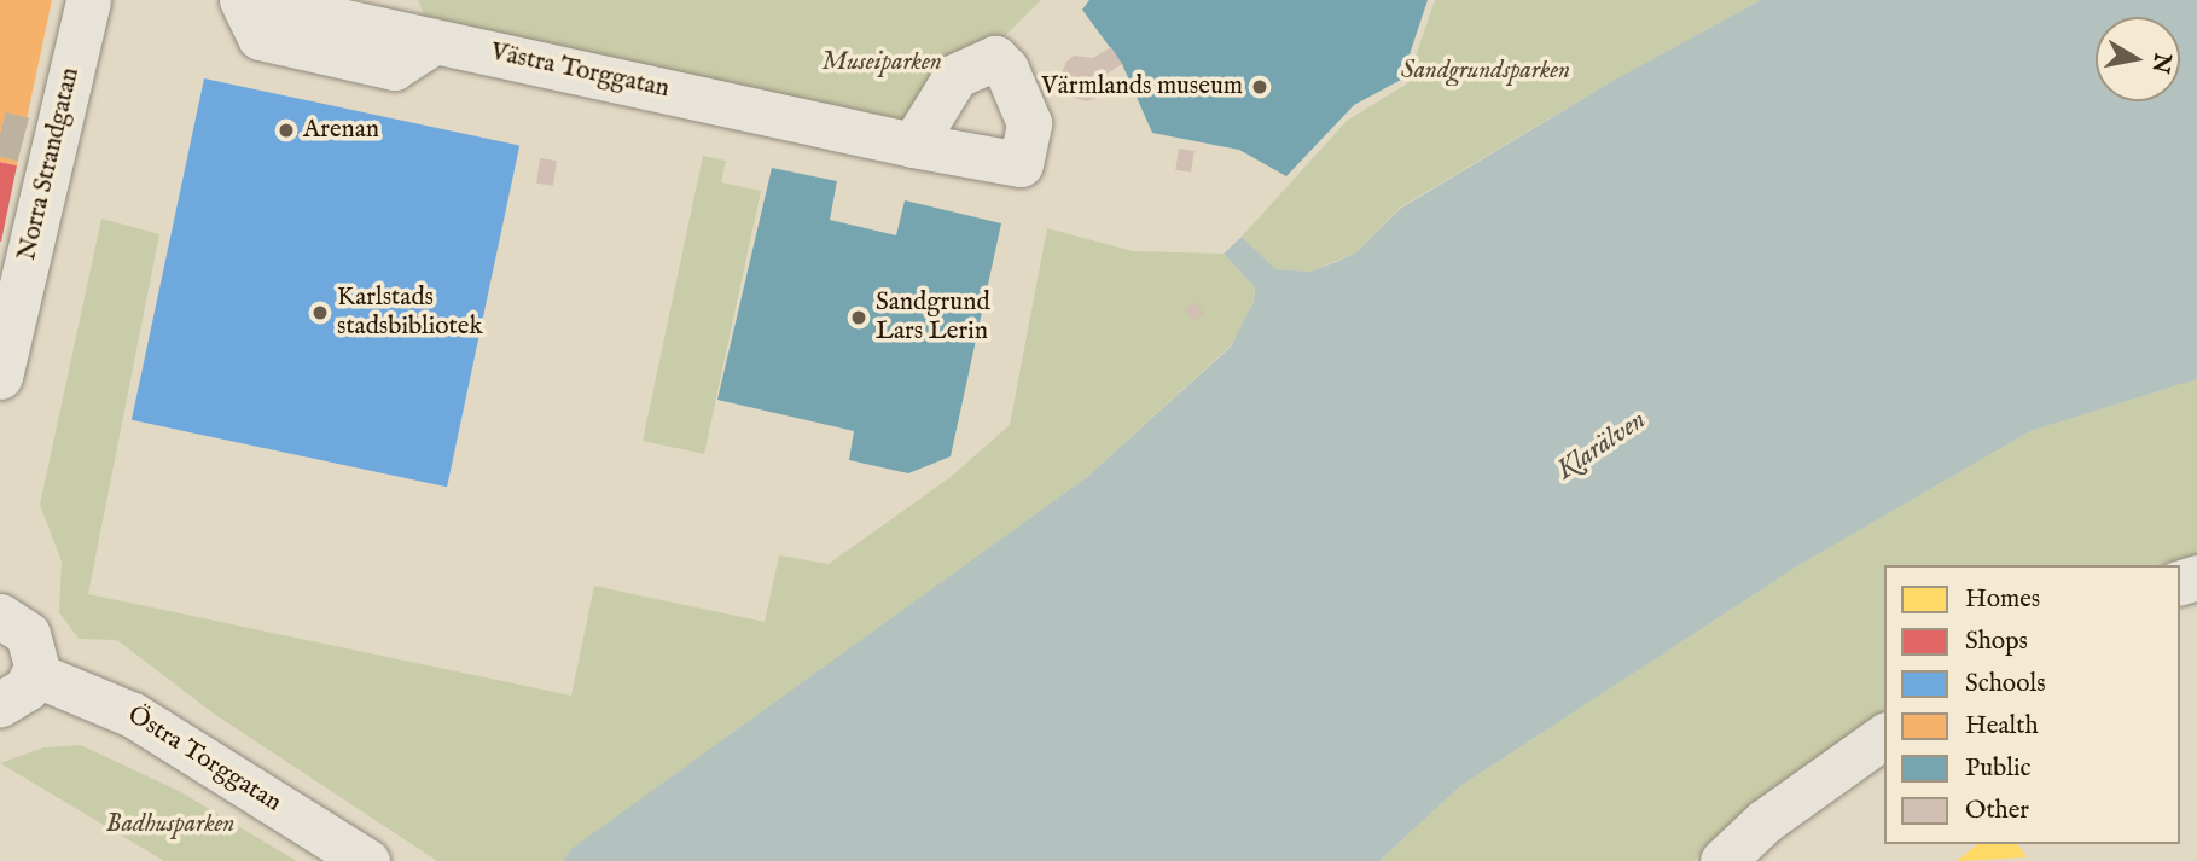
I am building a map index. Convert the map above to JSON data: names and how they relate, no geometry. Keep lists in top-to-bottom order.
{
  "streets": {
    "street": ["Västra Torggatan", "Norra Strandgatan", "Östra Torggatan"]
  },
  "water": ["Klarälven"],
  "parks": ["Museiparken", "Sandgrundsparken", "Badhusparken"],
  "places": [
    "Värmlands museum",
    "Arenan",
    "Karlstads stadsbibliotek",
    "Sandgrund Lars Lerin"
  ],
  "legend": [
    "Homes",
    "Shops",
    "Schools",
    "Health",
    "Public",
    "Other"
  ],
  "north": "right"
}
